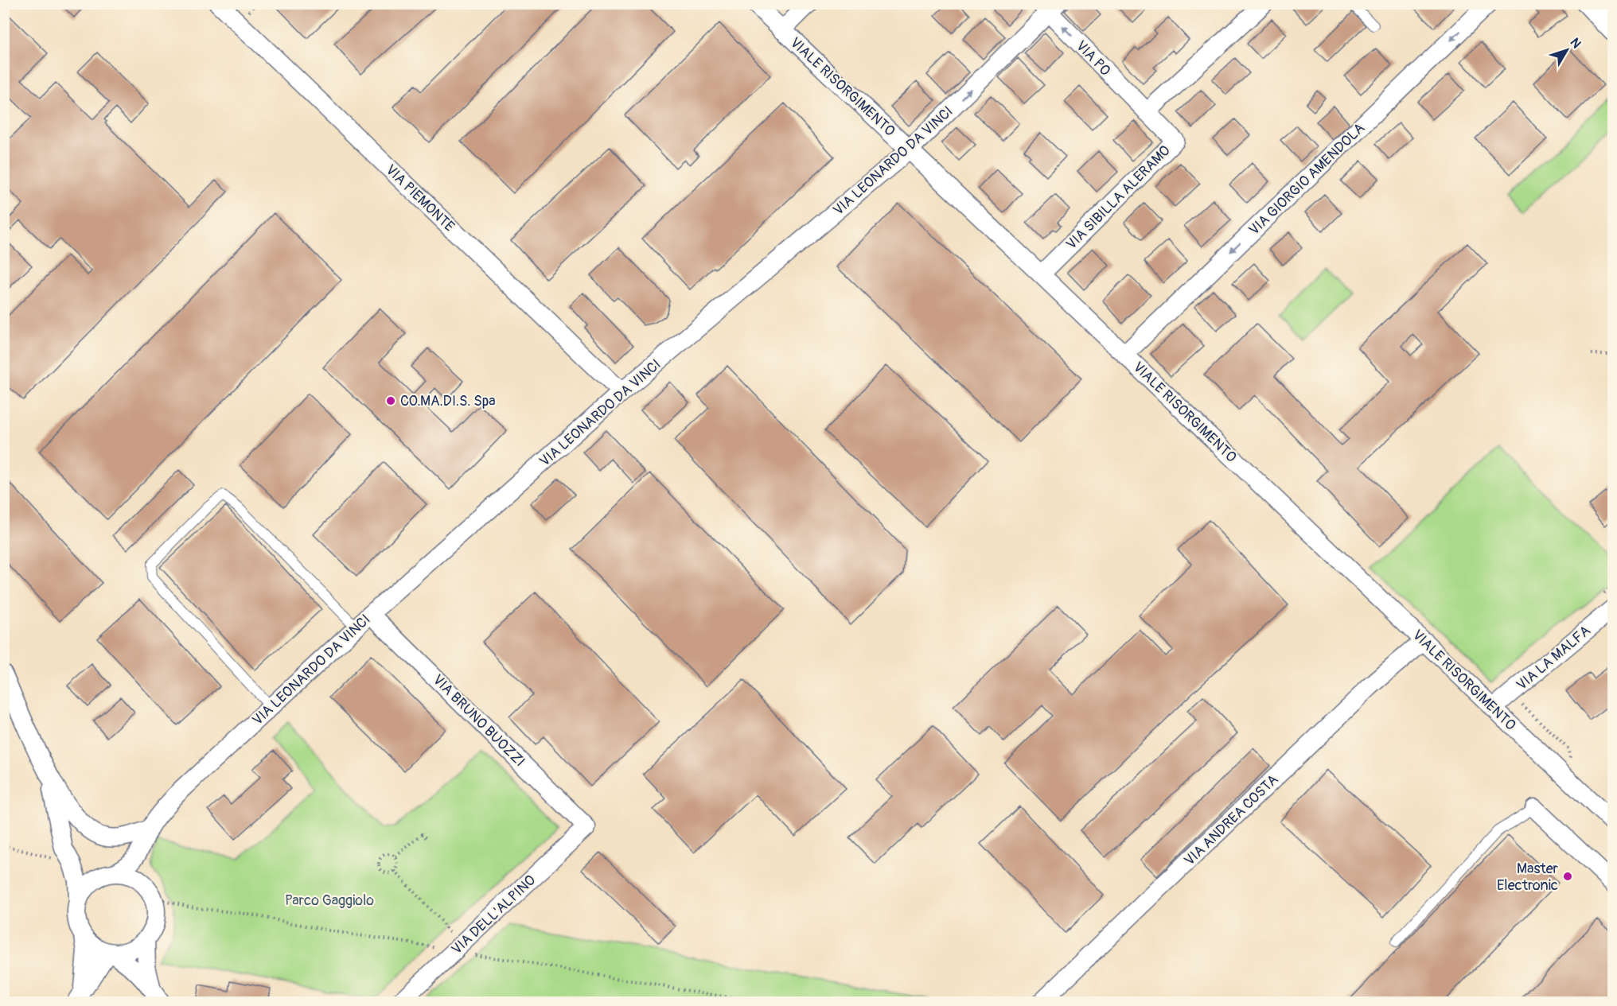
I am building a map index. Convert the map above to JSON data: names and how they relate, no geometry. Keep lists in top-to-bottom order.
{
  "streets": {
    "street": [
      "VIA PO",
      "VIALE RISORGIMENTO",
      "VIA LEONARDO DA VINCI",
      "VIA GIORGIO AMENDOLA",
      "VIA SIBILLA ALERAMO",
      "VIA PIEMONTE",
      "VIA LA MALFA",
      "VIA BRUNO BUOZZI",
      "VIA ANDREA COSTA",
      "VIA DELL'ALPINO"
    ]
  },
  "crossings": [
    ["VIA PO", "VIA LEONARDO DA VINCI"],
    ["VIA PO", "VIA SIBILLA ALERAMO"],
    ["VIALE RISORGIMENTO", "VIA LEONARDO DA VINCI"],
    ["VIALE RISORGIMENTO", "VIA GIORGIO AMENDOLA"],
    ["VIALE RISORGIMENTO", "VIA SIBILLA ALERAMO"],
    ["VIALE RISORGIMENTO", "VIA LA MALFA"],
    ["VIALE RISORGIMENTO", "VIA ANDREA COSTA"],
    ["VIA LEONARDO DA VINCI", "VIA PIEMONTE"],
    ["VIA LEONARDO DA VINCI", "VIA BRUNO BUOZZI"],
    ["VIA BRUNO BUOZZI", "VIA DELL'ALPINO"]
  ],
  "one_way": ["VIA PO"],
  "parks": ["Parco Gaggiolo"],
  "places": ["CO.MA.DI.S. Spa", "Master Electronic"],
  "north": "top right"
}
